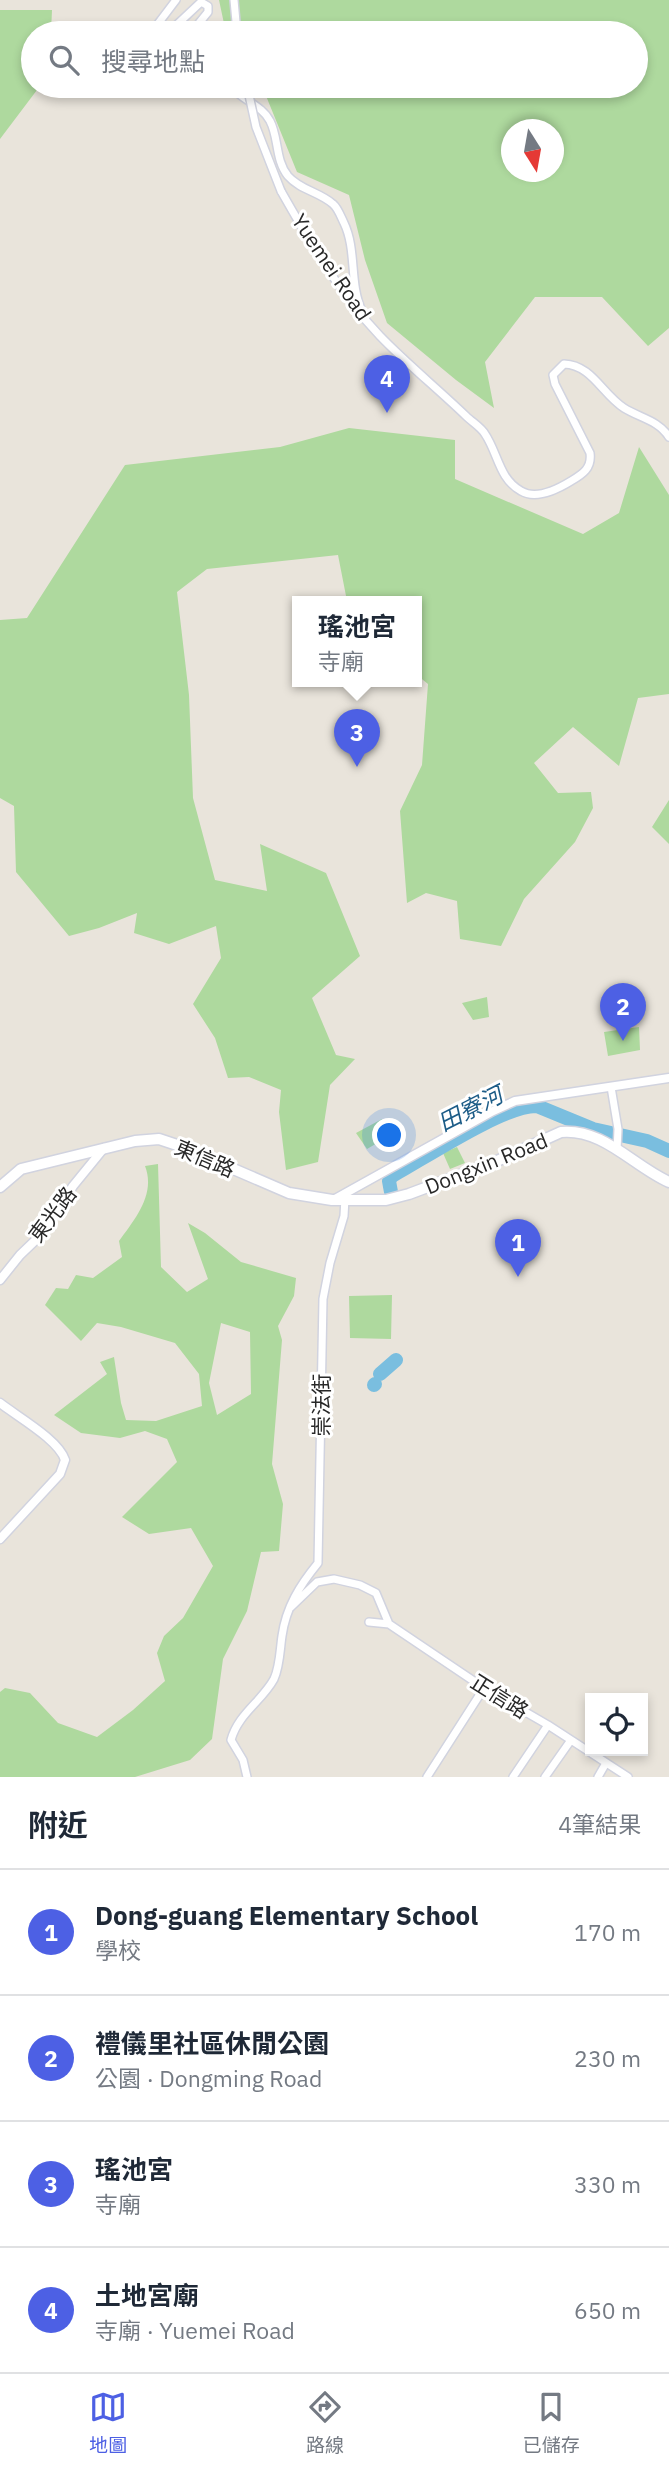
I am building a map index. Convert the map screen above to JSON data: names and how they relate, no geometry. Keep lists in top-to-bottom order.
{
  "streets": {
    "main road": ["東信路", "Dongxin Road"],
    "street": [
      "Yuemei Road",
      "東光路",
      "崇法街",
      "正信路"
    ]
  },
  "crossings": [
    ["東信路", "Dongxin Road"],
    ["東信路", "東光路"],
    ["Dongxin Road", "崇法街"]
  ],
  "water": ["田寮河"],
  "north": "bottom",
  "page": {
    "search": "搜尋地點",
    "pins": [
      "4",
      "3",
      "2",
      "1"
    ],
    "popup": ["瑤池宮", "寺廟"],
    "heading": ["附近", "4筆結果"],
    "list": [
      {
        "mark": "1",
        "name": "Dong-guang Elementary School",
        "note": "學校",
        "value": "170 m"
      },
      {
        "mark": "2",
        "name": "禮儀里社區休閒公園",
        "note": "公園 · Dongming Road",
        "value": "230 m"
      },
      {
        "mark": "3",
        "name": "瑤池宮",
        "note": "寺廟",
        "value": "330 m"
      },
      {
        "mark": "4",
        "name": "土地宮廟",
        "note": "寺廟 · Yuemei Road",
        "value": "650 m"
      }
    ],
    "nav": ["地圖", "路線", "已儲存"]
  }
}
